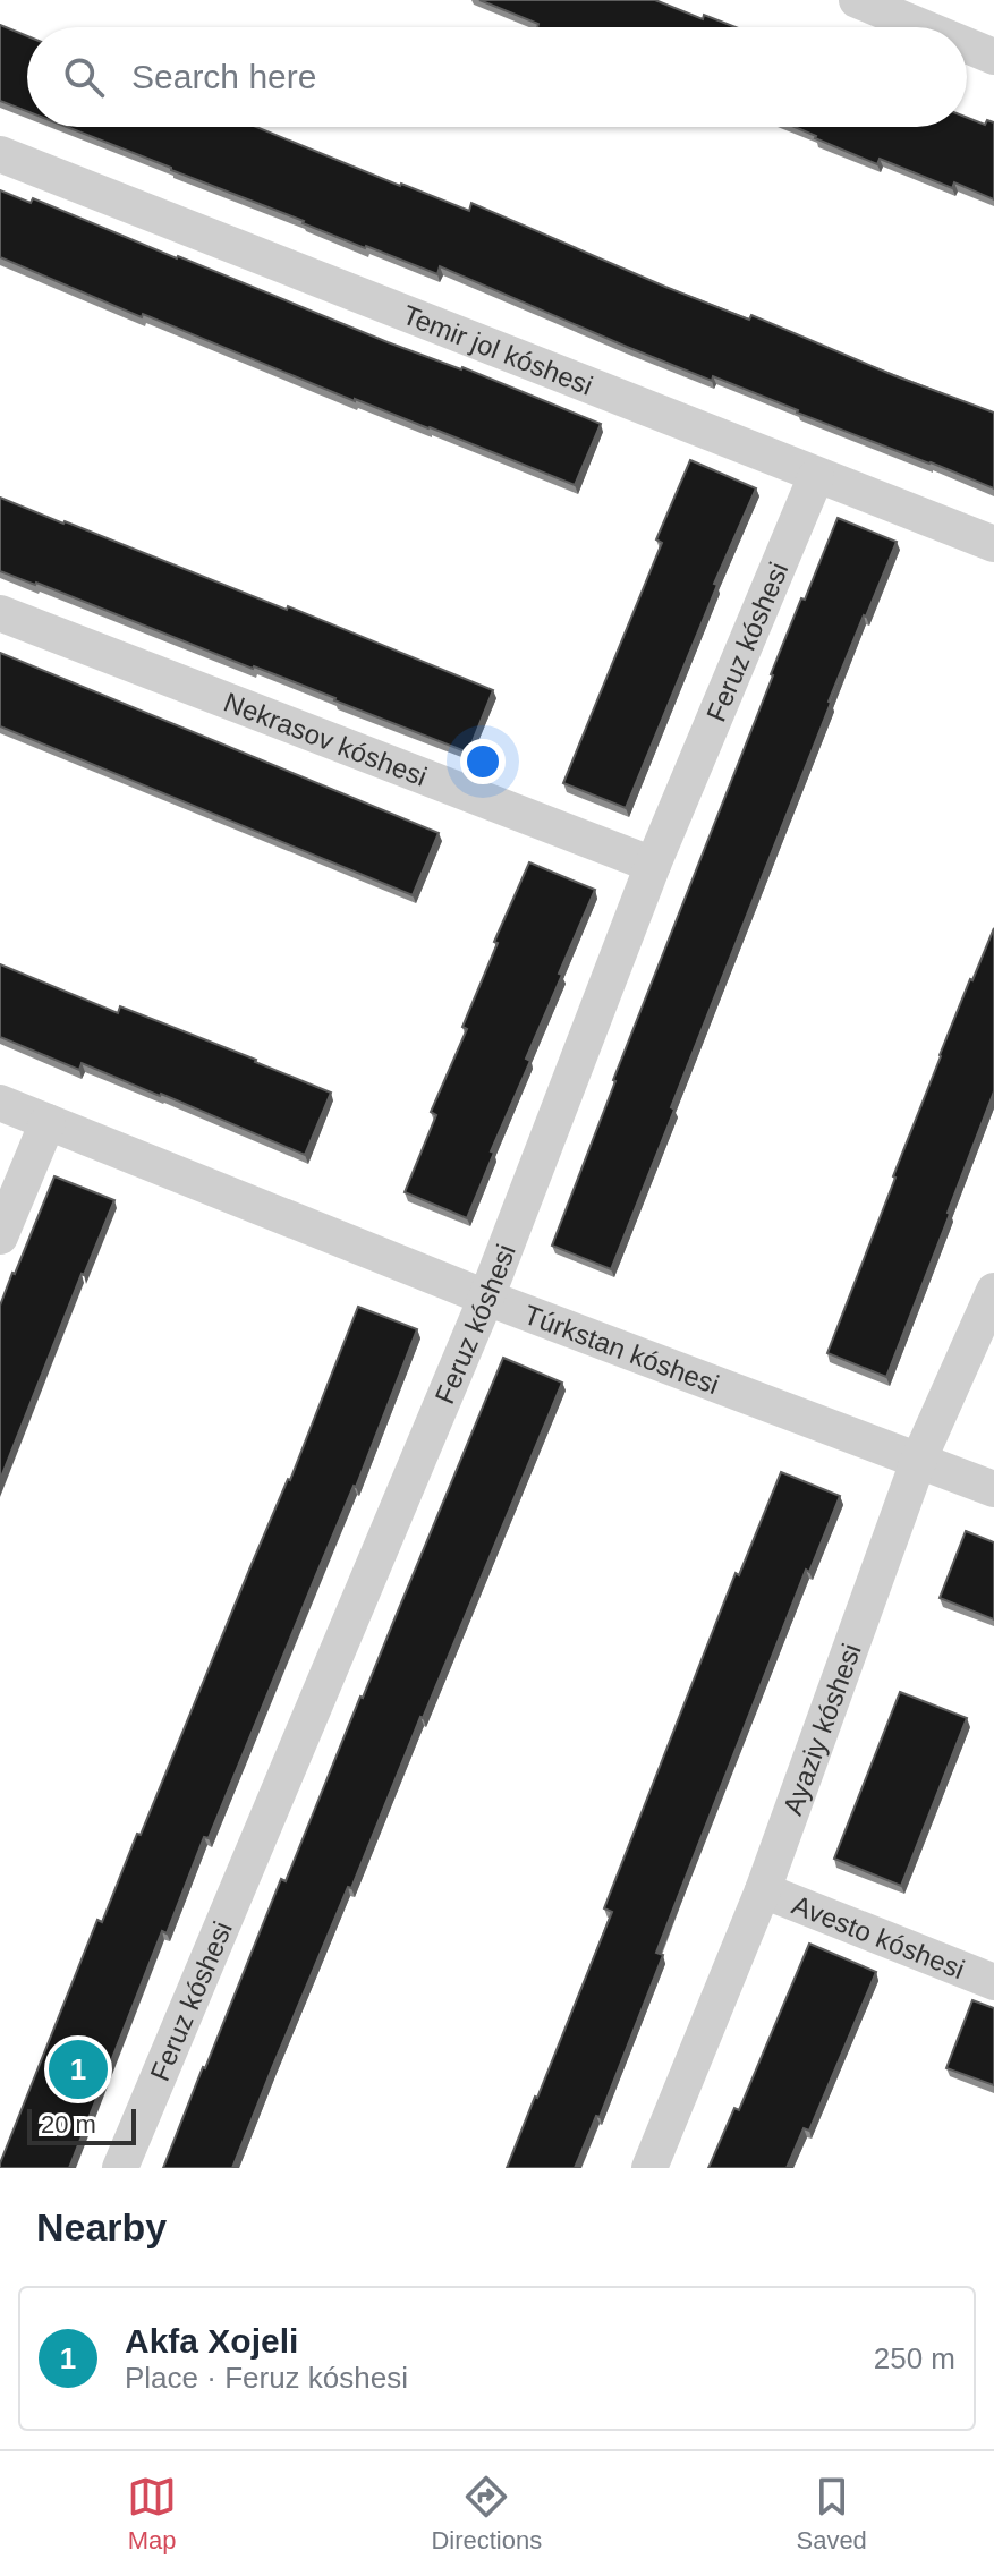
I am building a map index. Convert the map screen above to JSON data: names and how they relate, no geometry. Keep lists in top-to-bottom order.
{
  "streets": {
    "street": [
      "Temir jol kóshesi",
      "Feruz kóshesi",
      "Nekrasov kóshesi",
      "Túrkstan kóshesi",
      "Ayaziy kóshesi",
      "Avesto kóshesi"
    ]
  },
  "crossings": [
    ["Temir jol kóshesi", "Feruz kóshesi"],
    ["Feruz kóshesi", "Nekrasov kóshesi"],
    ["Feruz kóshesi", "Túrkstan kóshesi"],
    ["Túrkstan kóshesi", "Ayaziy kóshesi"],
    ["Ayaziy kóshesi", "Avesto kóshesi"]
  ],
  "scale_bar": "20 m",
  "page": {
    "search": "Search here",
    "pins": "1",
    "scale": "20 m",
    "heading": "Nearby",
    "list": [
      {
        "mark": "1",
        "name": "Akfa Xojeli",
        "note": "Place · Feruz kóshesi",
        "value": "250 m"
      }
    ],
    "nav": ["Map", "Directions", "Saved"]
  }
}
